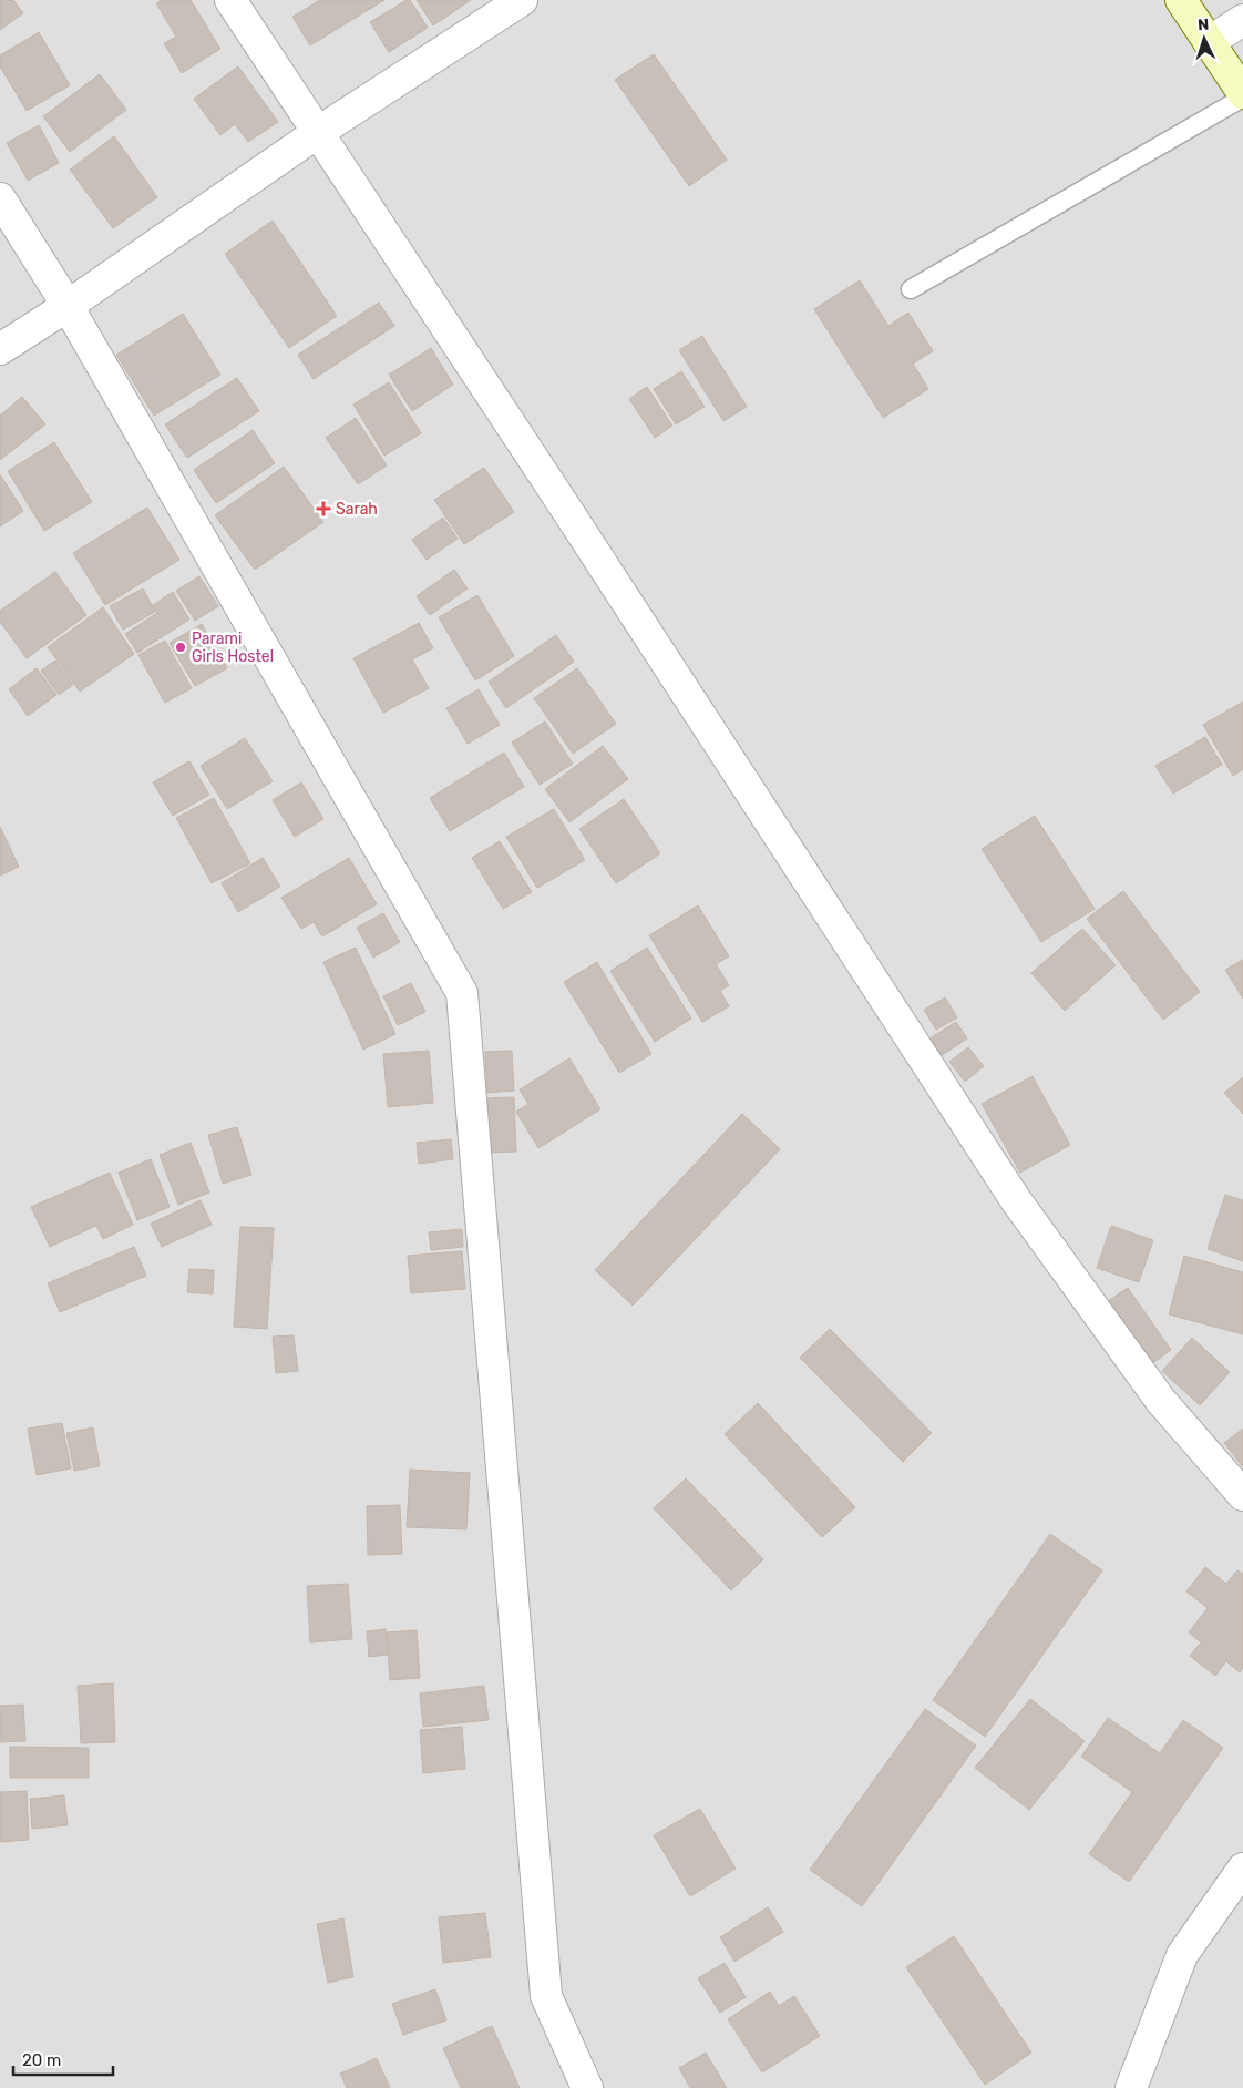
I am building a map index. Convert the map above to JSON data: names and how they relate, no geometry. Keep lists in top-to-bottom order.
{
  "places": {
    "health": ["Sarah"],
    "other": ["Parami Girls Hostel"]
  },
  "scale_bar": "20 m",
  "north": "top"
}
